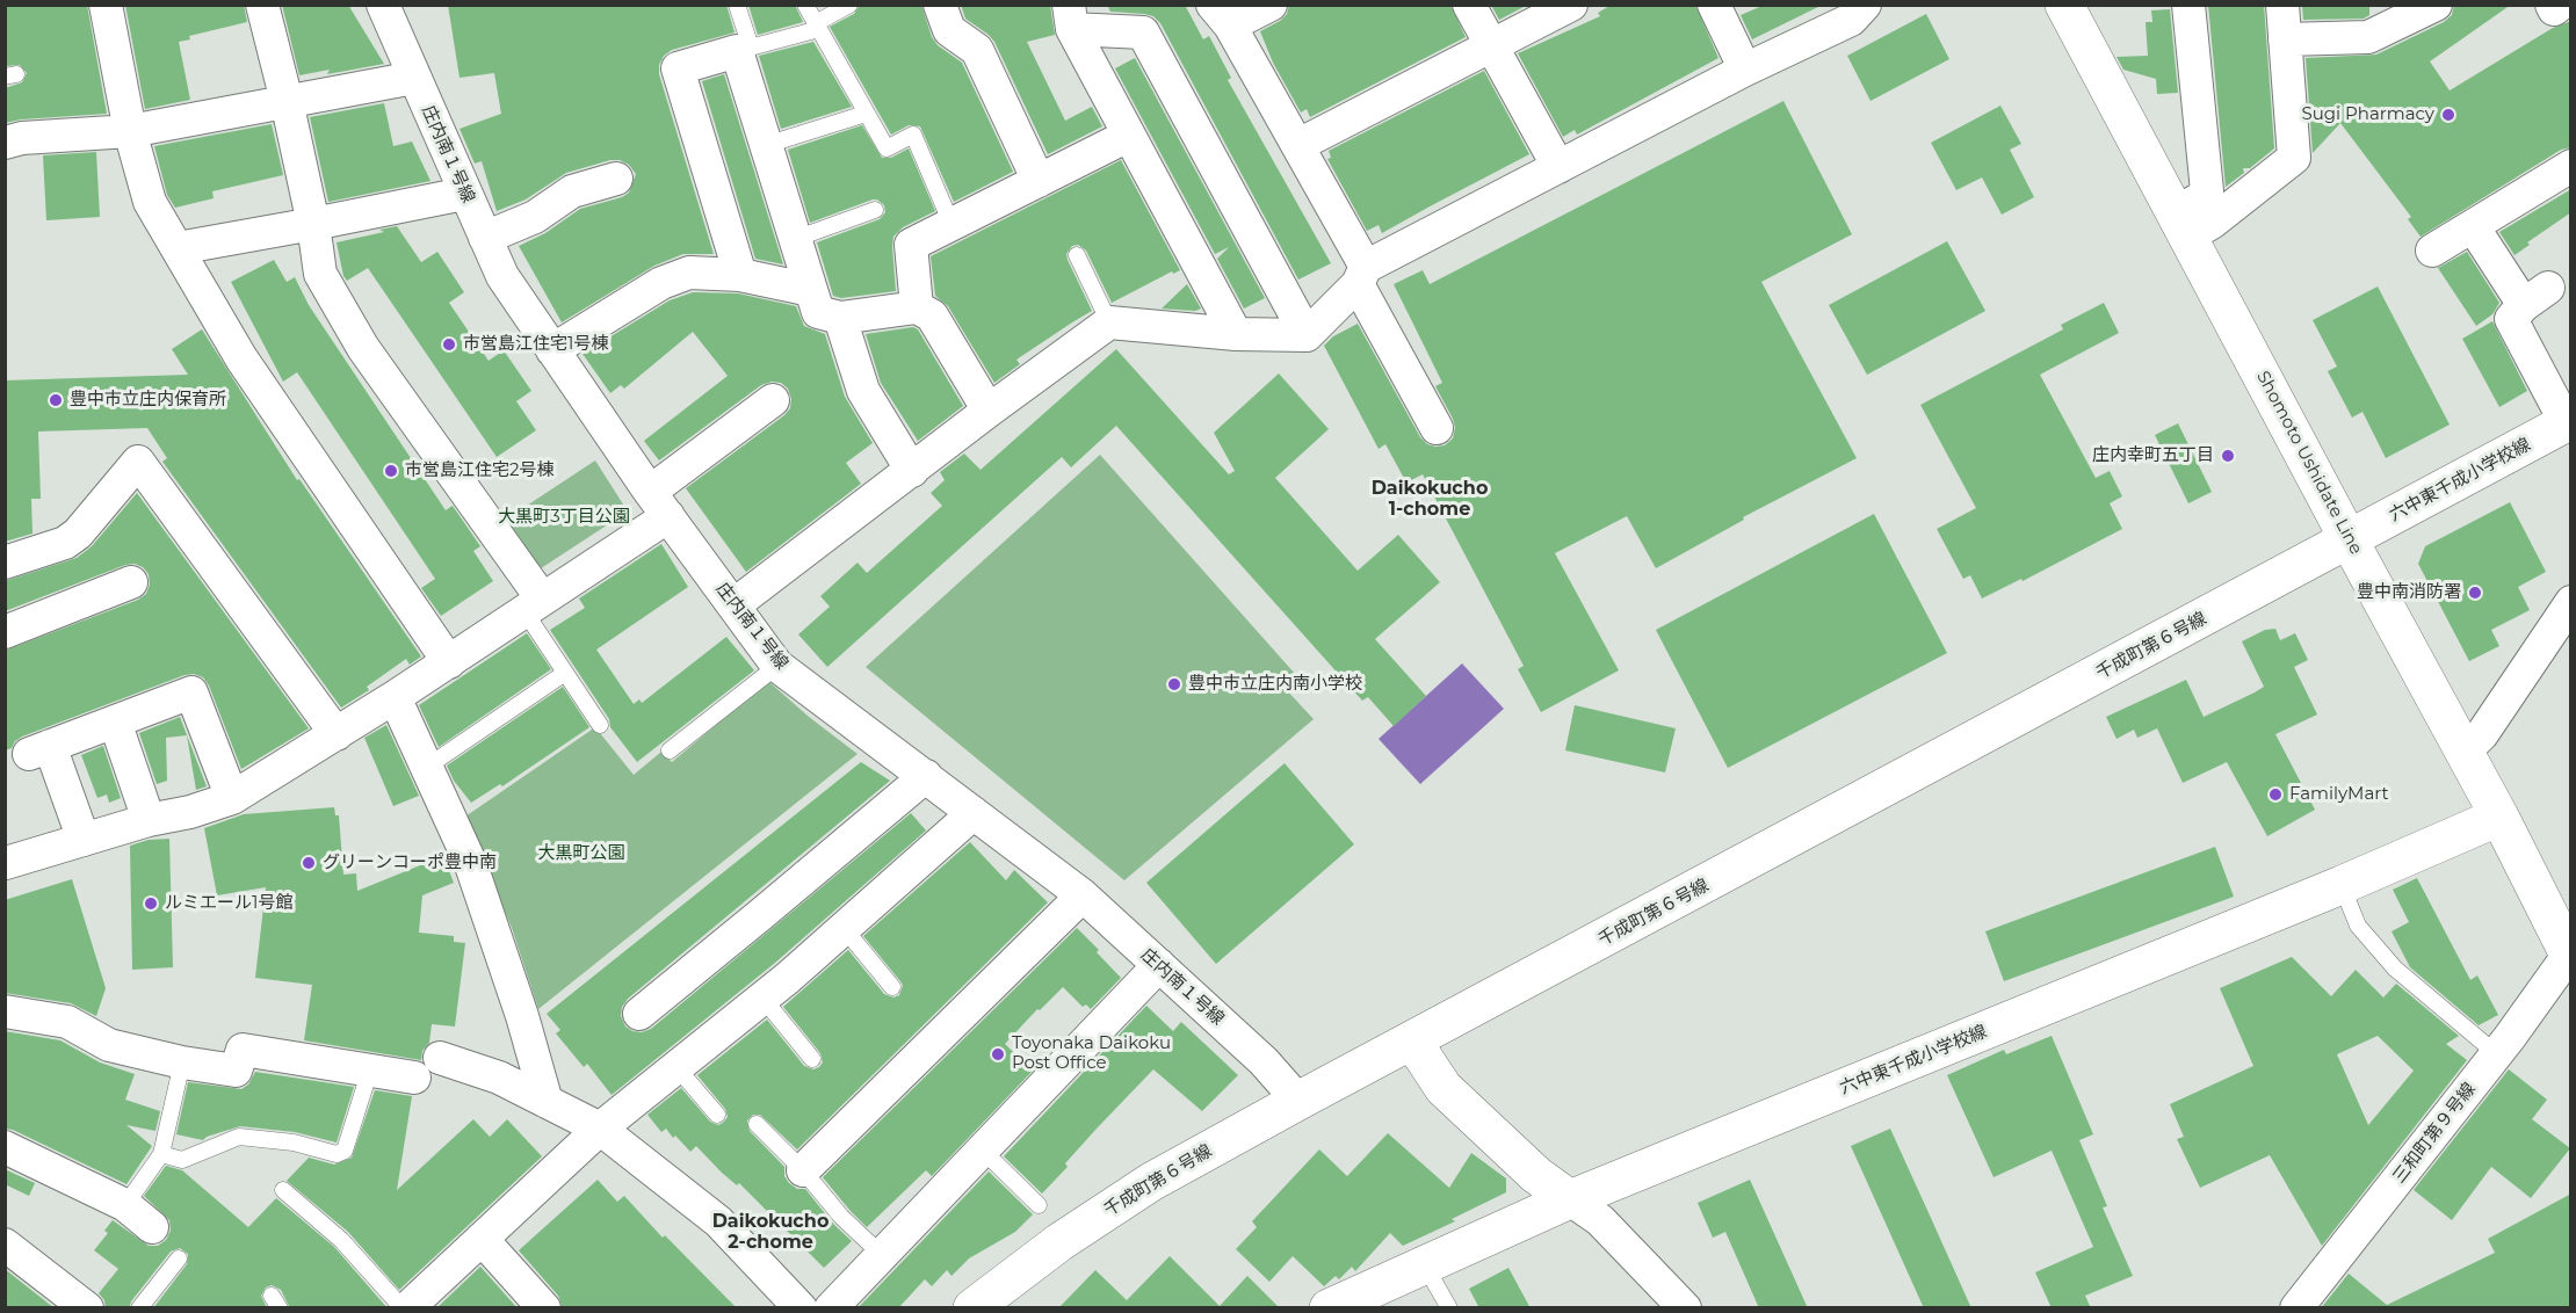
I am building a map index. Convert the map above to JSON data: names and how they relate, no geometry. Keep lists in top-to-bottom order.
{
  "streets": {
    "street": [
      "庄内南１号線",
      "Shomoto Ushidate Line",
      "六中東千成小学校線",
      "千成町第６号線",
      "三和町第９号線"
    ]
  },
  "crossings": [
    ["庄内南１号線", "千成町第６号線"],
    ["Shomoto Ushidate Line", "六中東千成小学校線"],
    ["Shomoto Ushidate Line", "千成町第６号線"],
    ["Shomoto Ushidate Line", "三和町第９号線"],
    ["六中東千成小学校線", "千成町第６号線"]
  ],
  "districts": ["Daikokucho 1-chome", "Daikokucho 2-chome"],
  "parks": ["大黒町3丁目公園", "大黒町公園"],
  "places": [
    "Sugi Pharmacy",
    "市営島江住宅1号棟",
    "豊中市立庄内保育所",
    "庄内幸町五丁目",
    "市営島江住宅2号棟",
    "豊中南消防署",
    "豊中市立庄内南小学校",
    "FamilyMart",
    "グリーンコーポ豊中南",
    "ルミエール1号館",
    "Toyonaka Daikoku Post Office"
  ]
}
